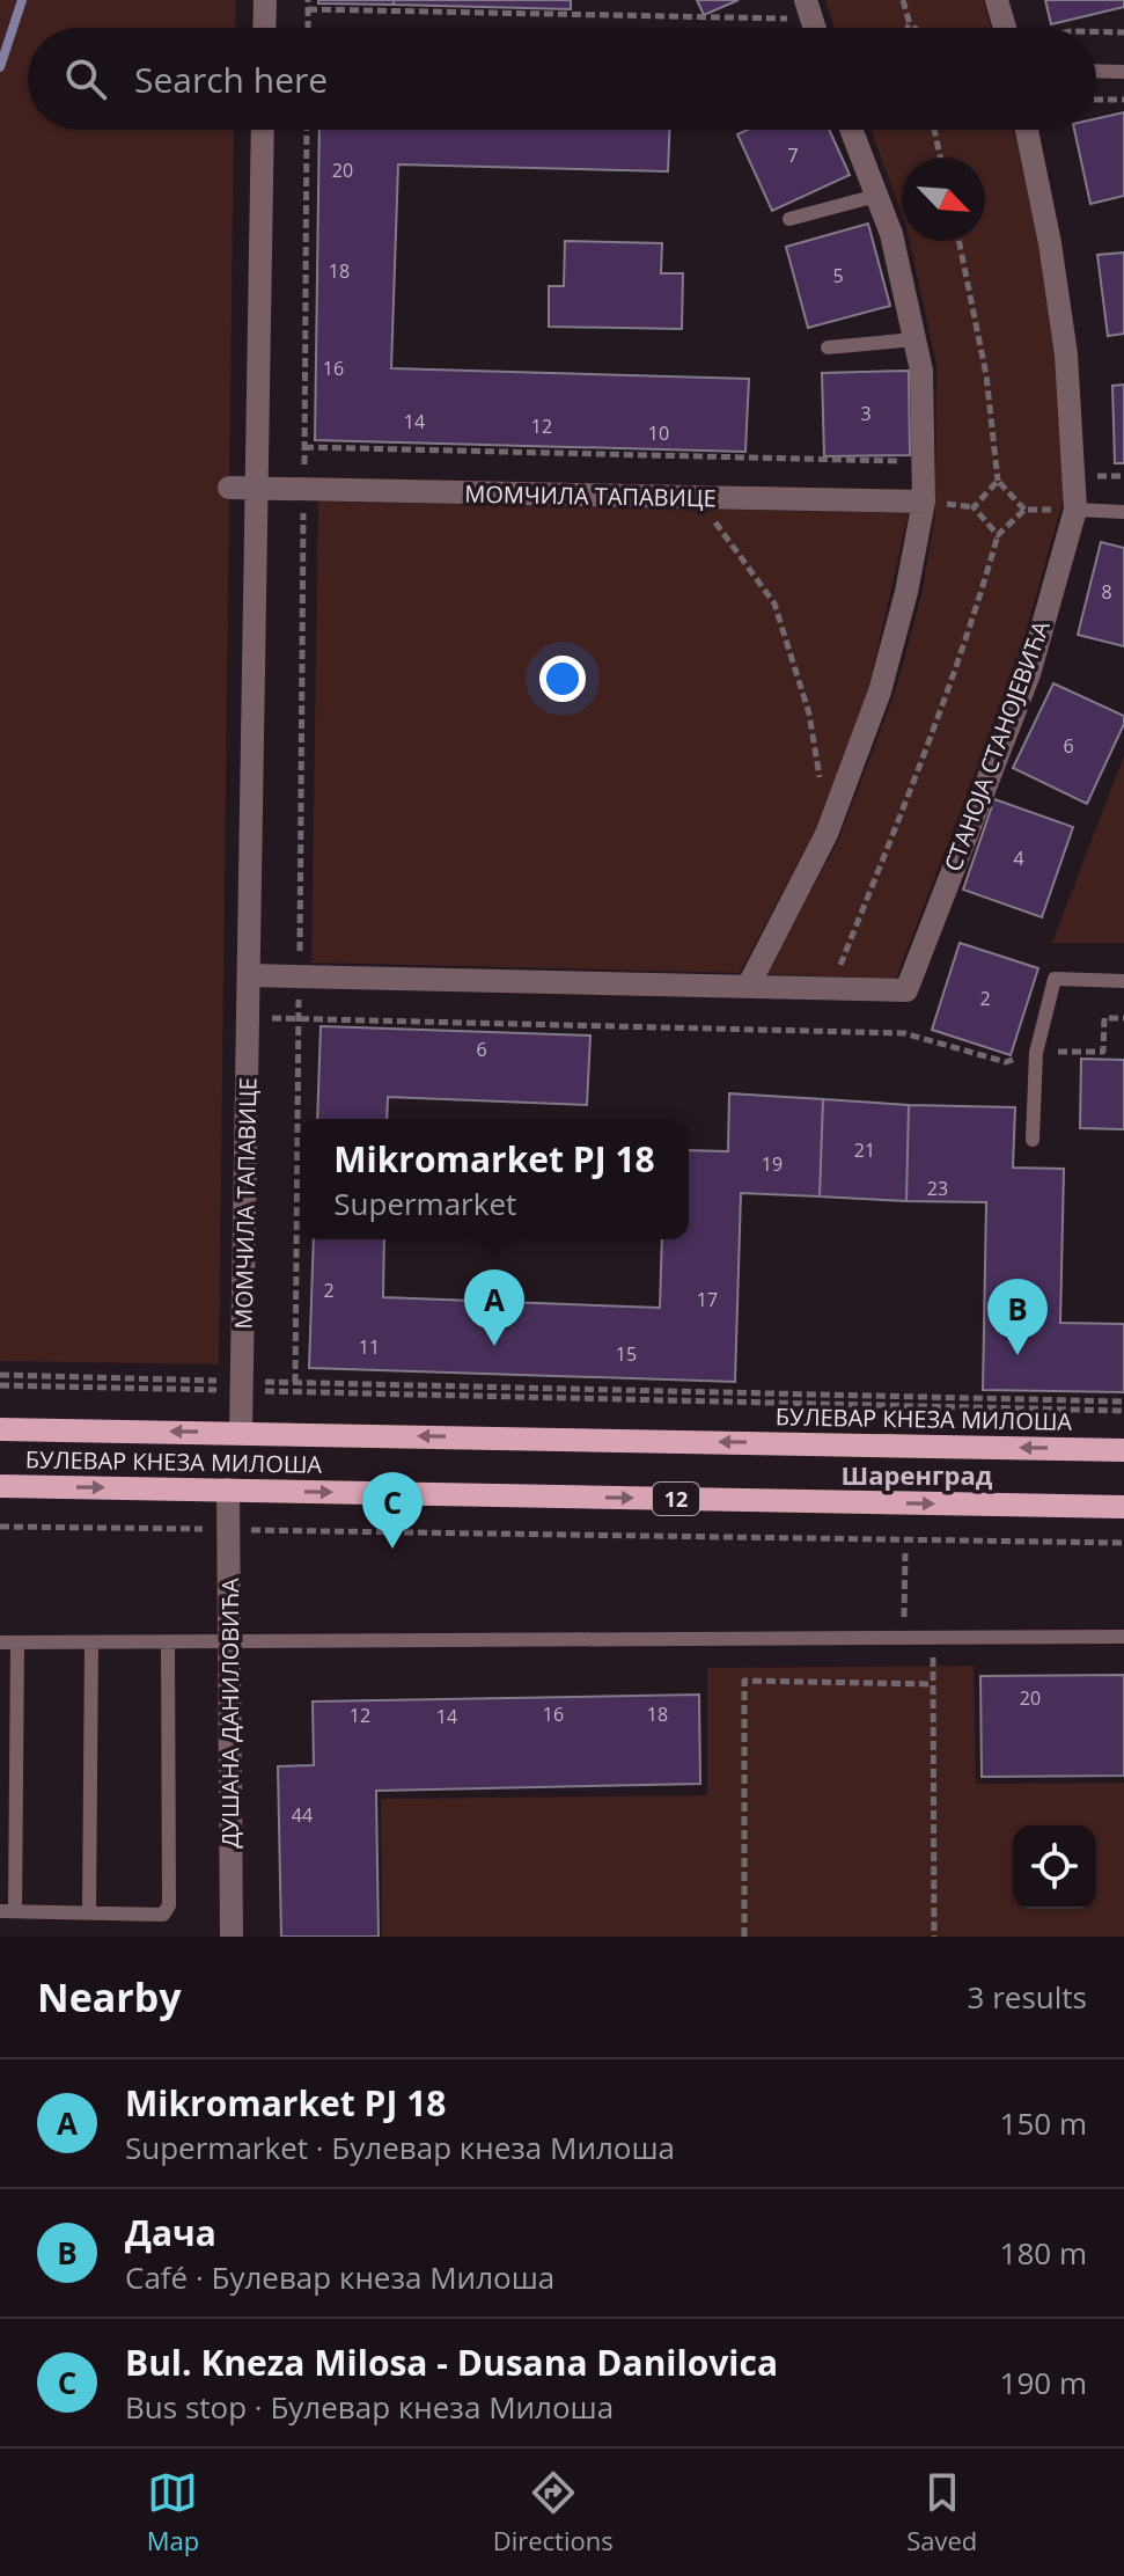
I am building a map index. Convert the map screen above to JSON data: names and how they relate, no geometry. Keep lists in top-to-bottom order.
{
  "streets": {
    "main road": ["БУЛЕВАР КНЕЗА МИЛОША", "12"],
    "street": ["МОМЧИЛА ТАПАВИЦЕ", "СТАНОЈА СТАНОЈЕВИЋА", "ДУШАНА ДАНИЛОВИЋА"]
  },
  "crossings": [
    ["МОМЧИЛА ТАПАВИЦЕ", "БУЛЕВАР КНЕЗА МИЛОША"],
    ["БУЛЕВАР КНЕЗА МИЛОША", "ДУШАНА ДАНИЛОВИЋА"]
  ],
  "districts": ["Шаренград"],
  "house_numbers": [
    "7",
    "20",
    "18",
    "5",
    "16",
    "3",
    "14",
    "12",
    "10",
    "8",
    "6",
    "4",
    "2",
    "6",
    "21",
    "19",
    "23",
    "2",
    "17",
    "11",
    "15",
    "20",
    "16",
    "18",
    "12",
    "14",
    "44"
  ],
  "north": "bottom right",
  "page": {
    "search": "Search here",
    "popup": ["Mikromarket PJ 18", "Supermarket"],
    "pins": ["A", "B", "C"],
    "heading": ["Nearby", "3 results"],
    "list": [
      {
        "mark": "A",
        "name": "Mikromarket PJ 18",
        "note": "Supermarket · Булевар кнеза Милоша",
        "value": "150 m"
      },
      {
        "mark": "B",
        "name": "Дача",
        "note": "Café · Булевар кнеза Милоша",
        "value": "180 m"
      },
      {
        "mark": "C",
        "name": "Bul. Kneza Milosa - Dusana Danilovica",
        "note": "Bus stop · Булевар кнеза Милоша",
        "value": "190 m"
      }
    ],
    "nav": ["Map", "Directions", "Saved"]
  }
}
